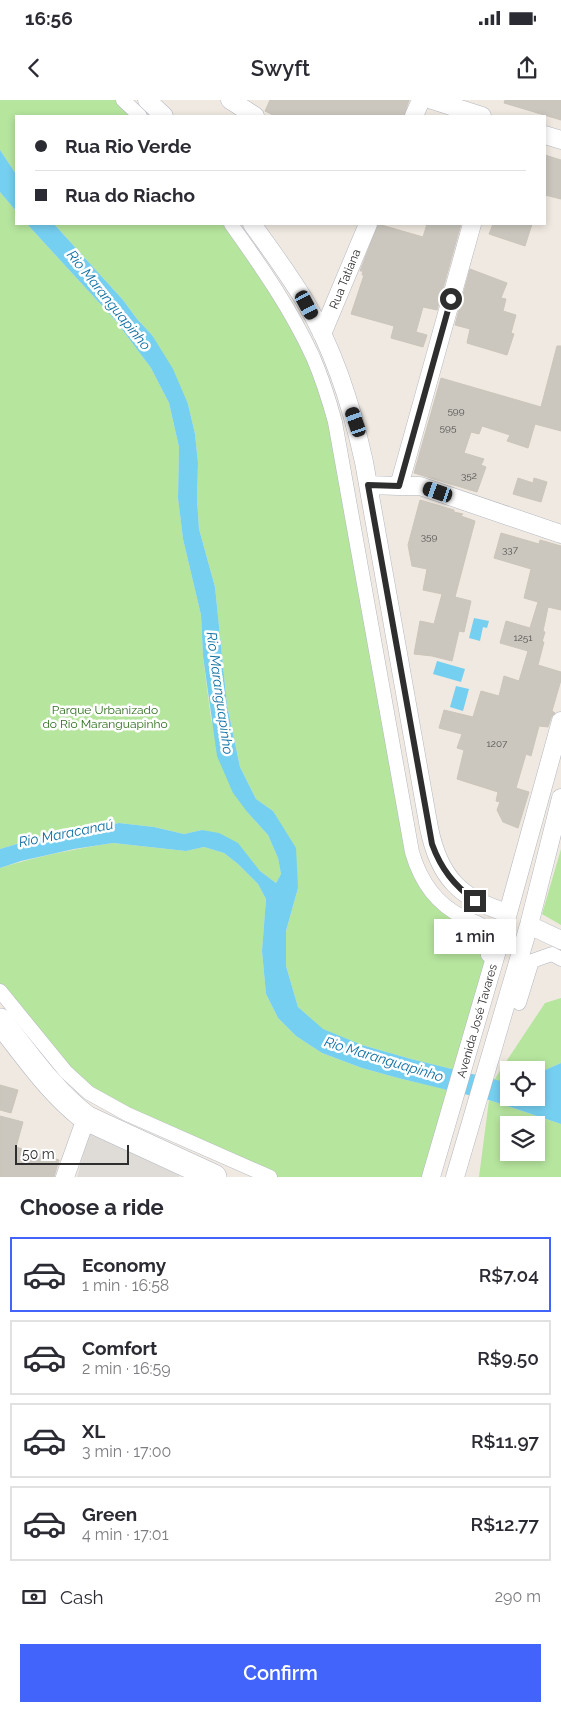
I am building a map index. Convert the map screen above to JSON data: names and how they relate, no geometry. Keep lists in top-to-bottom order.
{
  "streets": {
    "street": ["Rua Tatiana", "Avenida José Tavares"]
  },
  "water": ["Rio Maranguapinho", "Rio Maracanaú"],
  "parks": ["Parque Urbanizado do Rio Maranguapinho"],
  "house_numbers": [
    "599",
    "595",
    "352",
    "359",
    "337",
    "1251",
    "1207"
  ],
  "scale_bar": "50 m",
  "page": {
    "status": "16:56",
    "header": "Swyft",
    "banner": ["Rua Rio Verde", "Rua do Riacho"],
    "bubble": "1 min",
    "scale": "50 m",
    "heading": "Choose a ride",
    "list": [
      {
        "name": "Economy",
        "note": "1 min · 16:58",
        "value": "R$7.04"
      },
      {
        "name": "Comfort",
        "note": "2 min · 16:59",
        "value": "R$9.50"
      },
      {
        "name": "XL",
        "note": "3 min · 17:00",
        "value": "R$11.97"
      },
      {
        "name": "Green",
        "note": "4 min · 17:01",
        "value": "R$12.77"
      }
    ],
    "pay": ["Cash", "290 m"],
    "buttons": "Confirm"
  }
}
